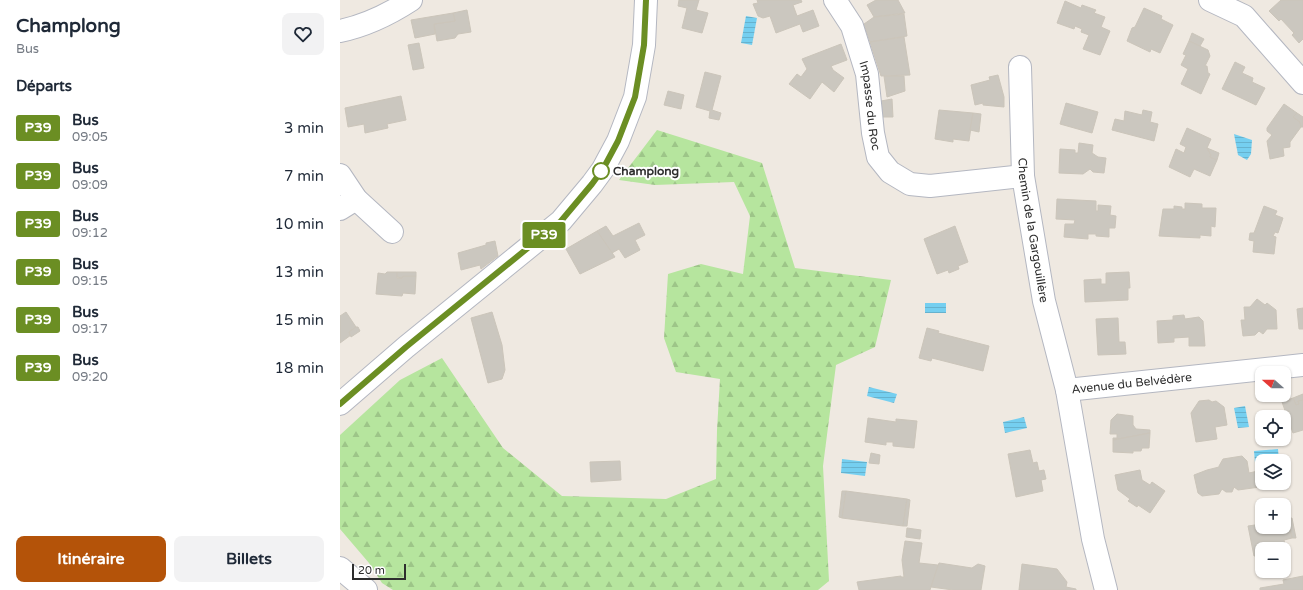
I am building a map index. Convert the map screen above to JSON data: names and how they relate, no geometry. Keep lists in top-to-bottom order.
{
  "streets": {
    "street": ["Impasse du Roc", "Chemin de la Gargouillère", "Avenue du Belvédère"]
  },
  "crossings": [
    ["Impasse du Roc", "Chemin de la Gargouillère"],
    ["Chemin de la Gargouillère", "Avenue du Belvédère"]
  ],
  "places": ["Champlong"],
  "lines": ["bus line P39"],
  "scale_bar": "20 m",
  "north": "left",
  "page": {
    "heading": [
      ["Champlong", "Bus"],
      "Départs"
    ],
    "on_map": "P39",
    "list": [
      {
        "mark": "P39",
        "name": "Bus",
        "note": "09:05",
        "value": "3 min"
      },
      {
        "mark": "P39",
        "name": "Bus",
        "note": "09:09",
        "value": "7 min"
      },
      {
        "mark": "P39",
        "name": "Bus",
        "note": "09:12",
        "value": "10 min"
      },
      {
        "mark": "P39",
        "name": "Bus",
        "note": "09:15",
        "value": "13 min"
      },
      {
        "mark": "P39",
        "name": "Bus",
        "note": "09:17",
        "value": "15 min"
      },
      {
        "mark": "P39",
        "name": "Bus",
        "note": "09:20",
        "value": "18 min"
      }
    ],
    "map_buttons": ["+", "−"],
    "buttons": ["Itinéraire", "Billets"],
    "scale": "20 m"
  }
}
